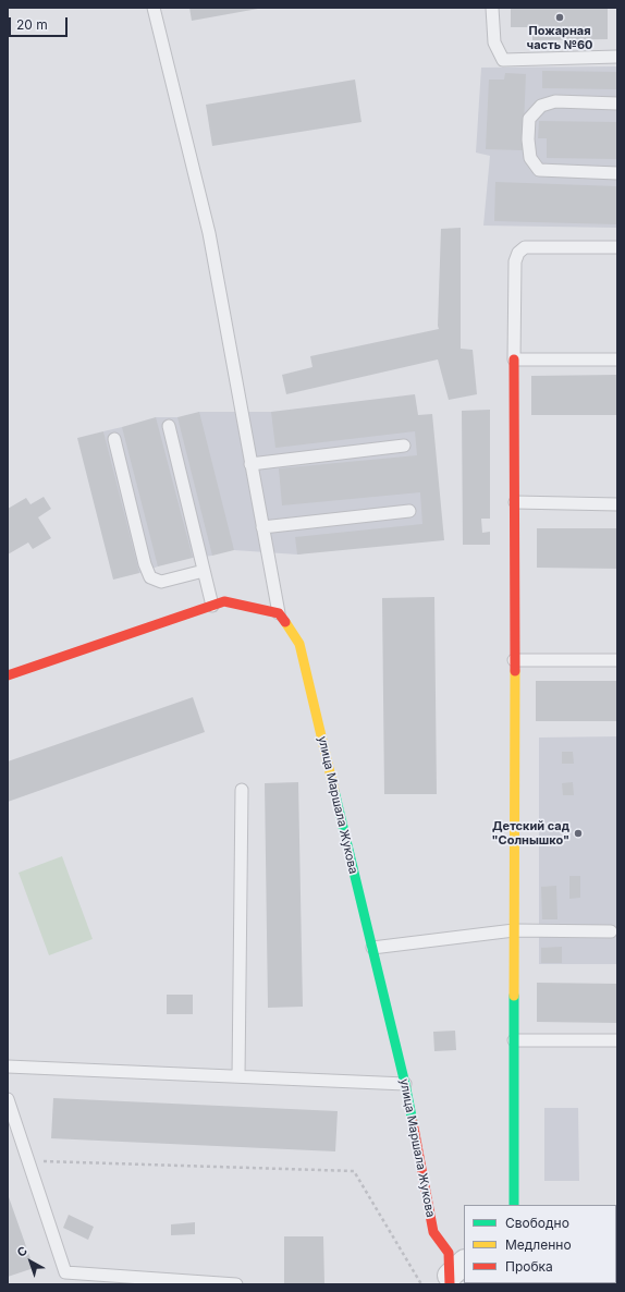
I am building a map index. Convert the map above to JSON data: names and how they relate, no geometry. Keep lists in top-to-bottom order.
{
  "streets": {
    "street": ["улица Маршала Жукова"]
  },
  "places": ["Пожарная часть №60", "Детский сад \"Солнышко\""],
  "legend": ["Свободно", "Медленно", "Пробка"],
  "scale_bar": "20 m",
  "north": "top left"
}
